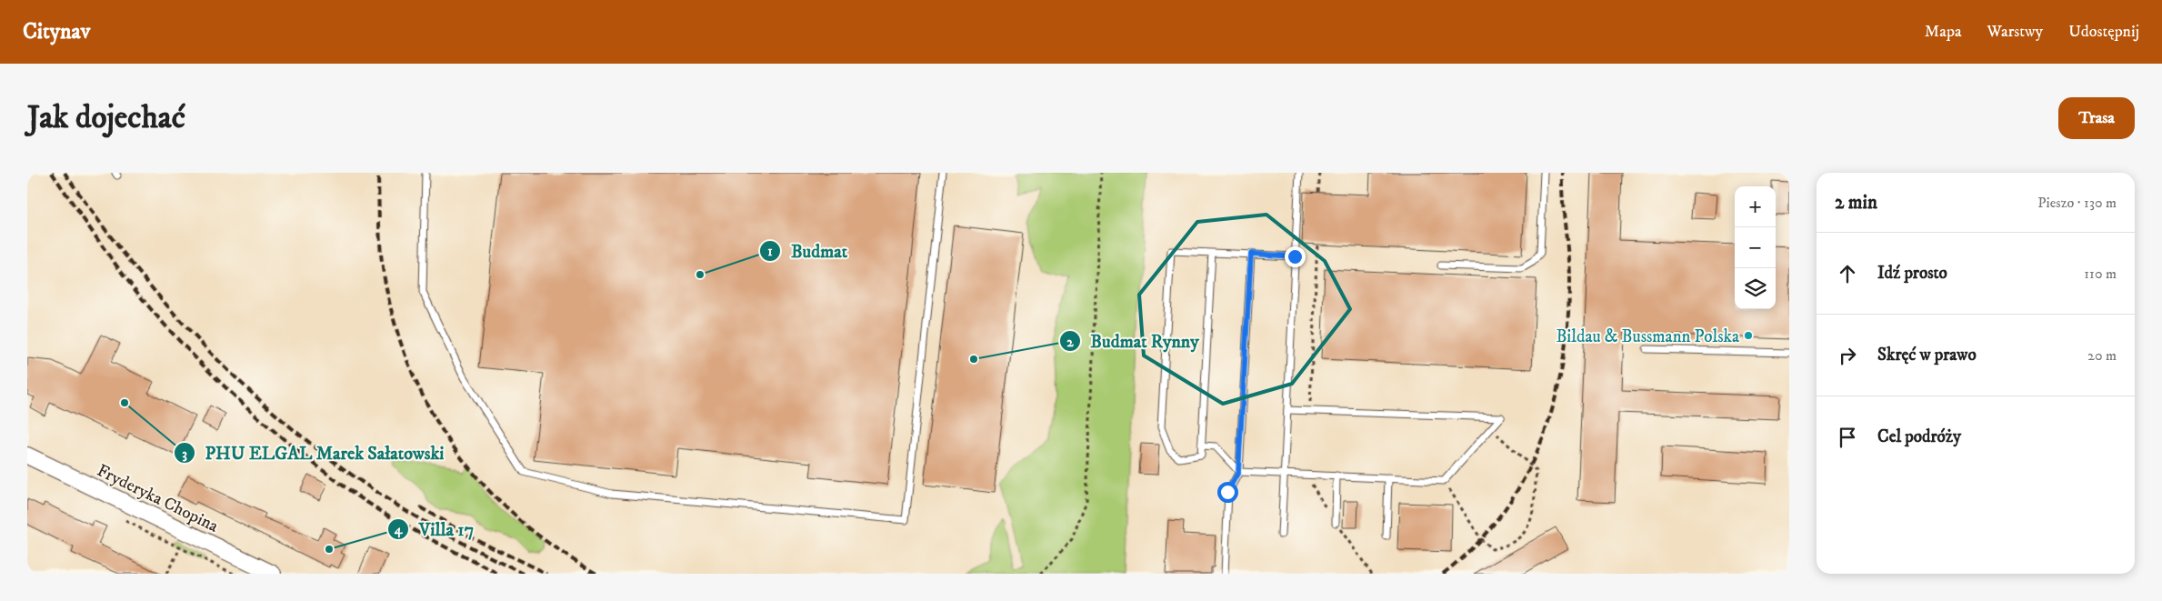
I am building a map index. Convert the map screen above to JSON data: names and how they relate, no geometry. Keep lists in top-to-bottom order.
{
  "streets": {
    "street": ["Fryderyka Chopina"]
  },
  "places": [
    "Budmat",
    "Bildau & Bussmann Polska",
    "Budmat Rynny",
    "PHU ELGAL Marek Sałatowski",
    "Villa 17"
  ],
  "page": {
    "header": "Citynav",
    "nav": ["Mapa", "Warstwy", "Udostępnij"],
    "buttons": "Trasa",
    "title": "Jak dojechać",
    "heading": ["2 min", "Pieszo · 130 m"],
    "map_buttons": ["+", "−"],
    "list": [
      ["Idź prosto", "110 m"],
      ["Skręć w prawo", "20 m"],
      "Cel podróży"
    ]
  }
}
